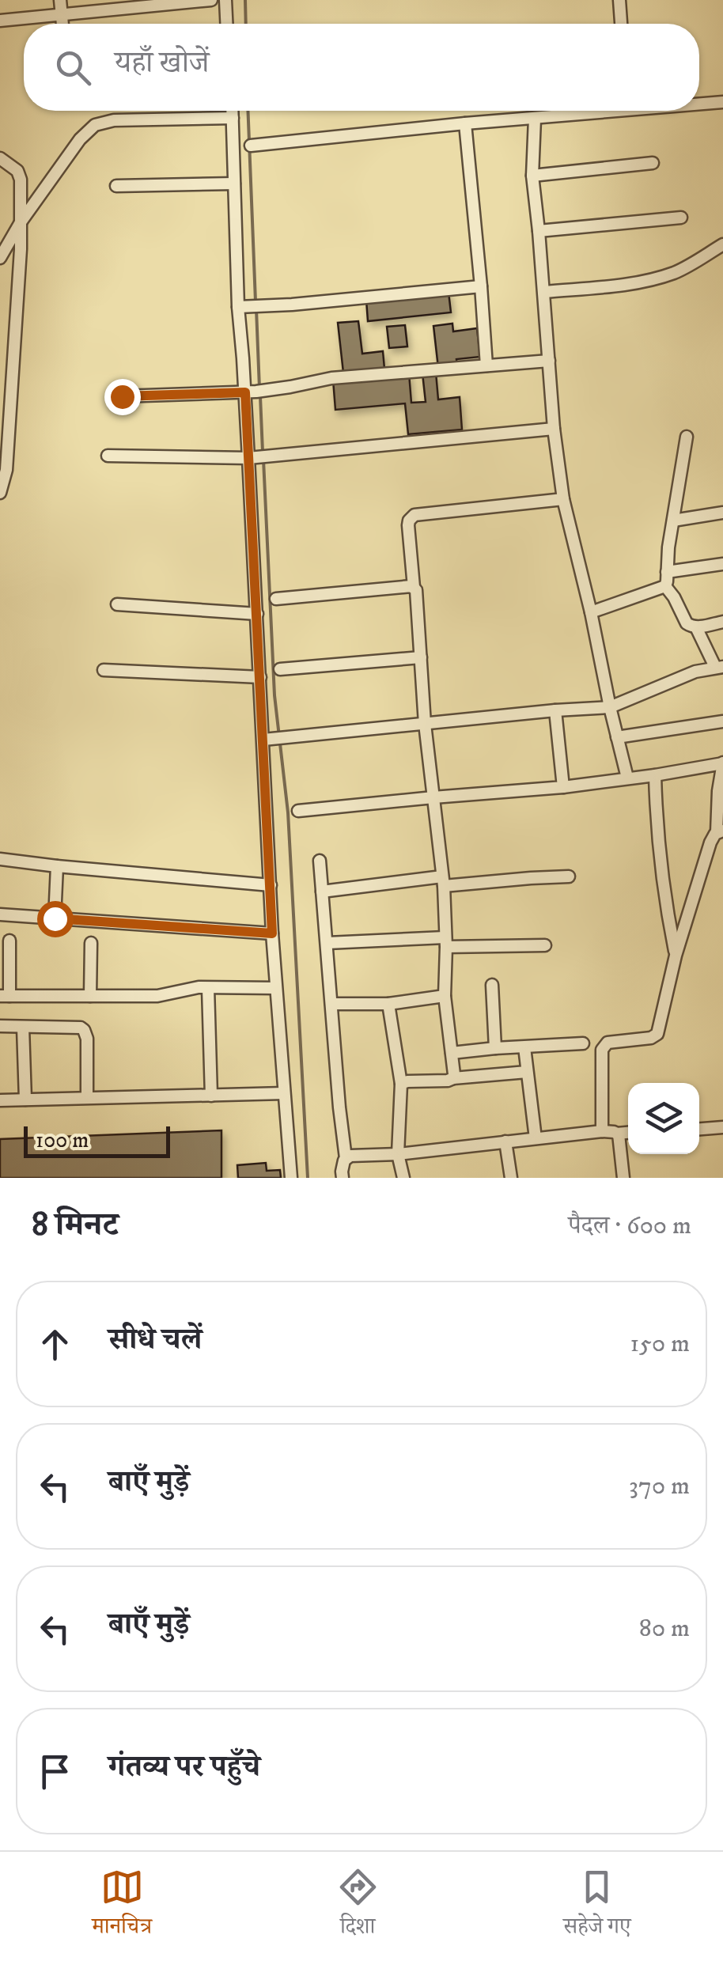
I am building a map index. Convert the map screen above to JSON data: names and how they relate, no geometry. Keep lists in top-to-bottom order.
{
  "scale_bar": "100 m",
  "page": {
    "search": "यहाँ खोजें",
    "scale": "100 m",
    "heading": ["8 मिनट", "पैदल · 600 m"],
    "list": [
      ["सीधे चलें", "150 m"],
      ["बाएँ मुड़ें", "370 m"],
      ["बाएँ मुड़ें", "80 m"],
      "गंतव्य पर पहुँचे"
    ],
    "nav": ["मानचित्र", "दिशा", "सहेजे गए"]
  }
}
